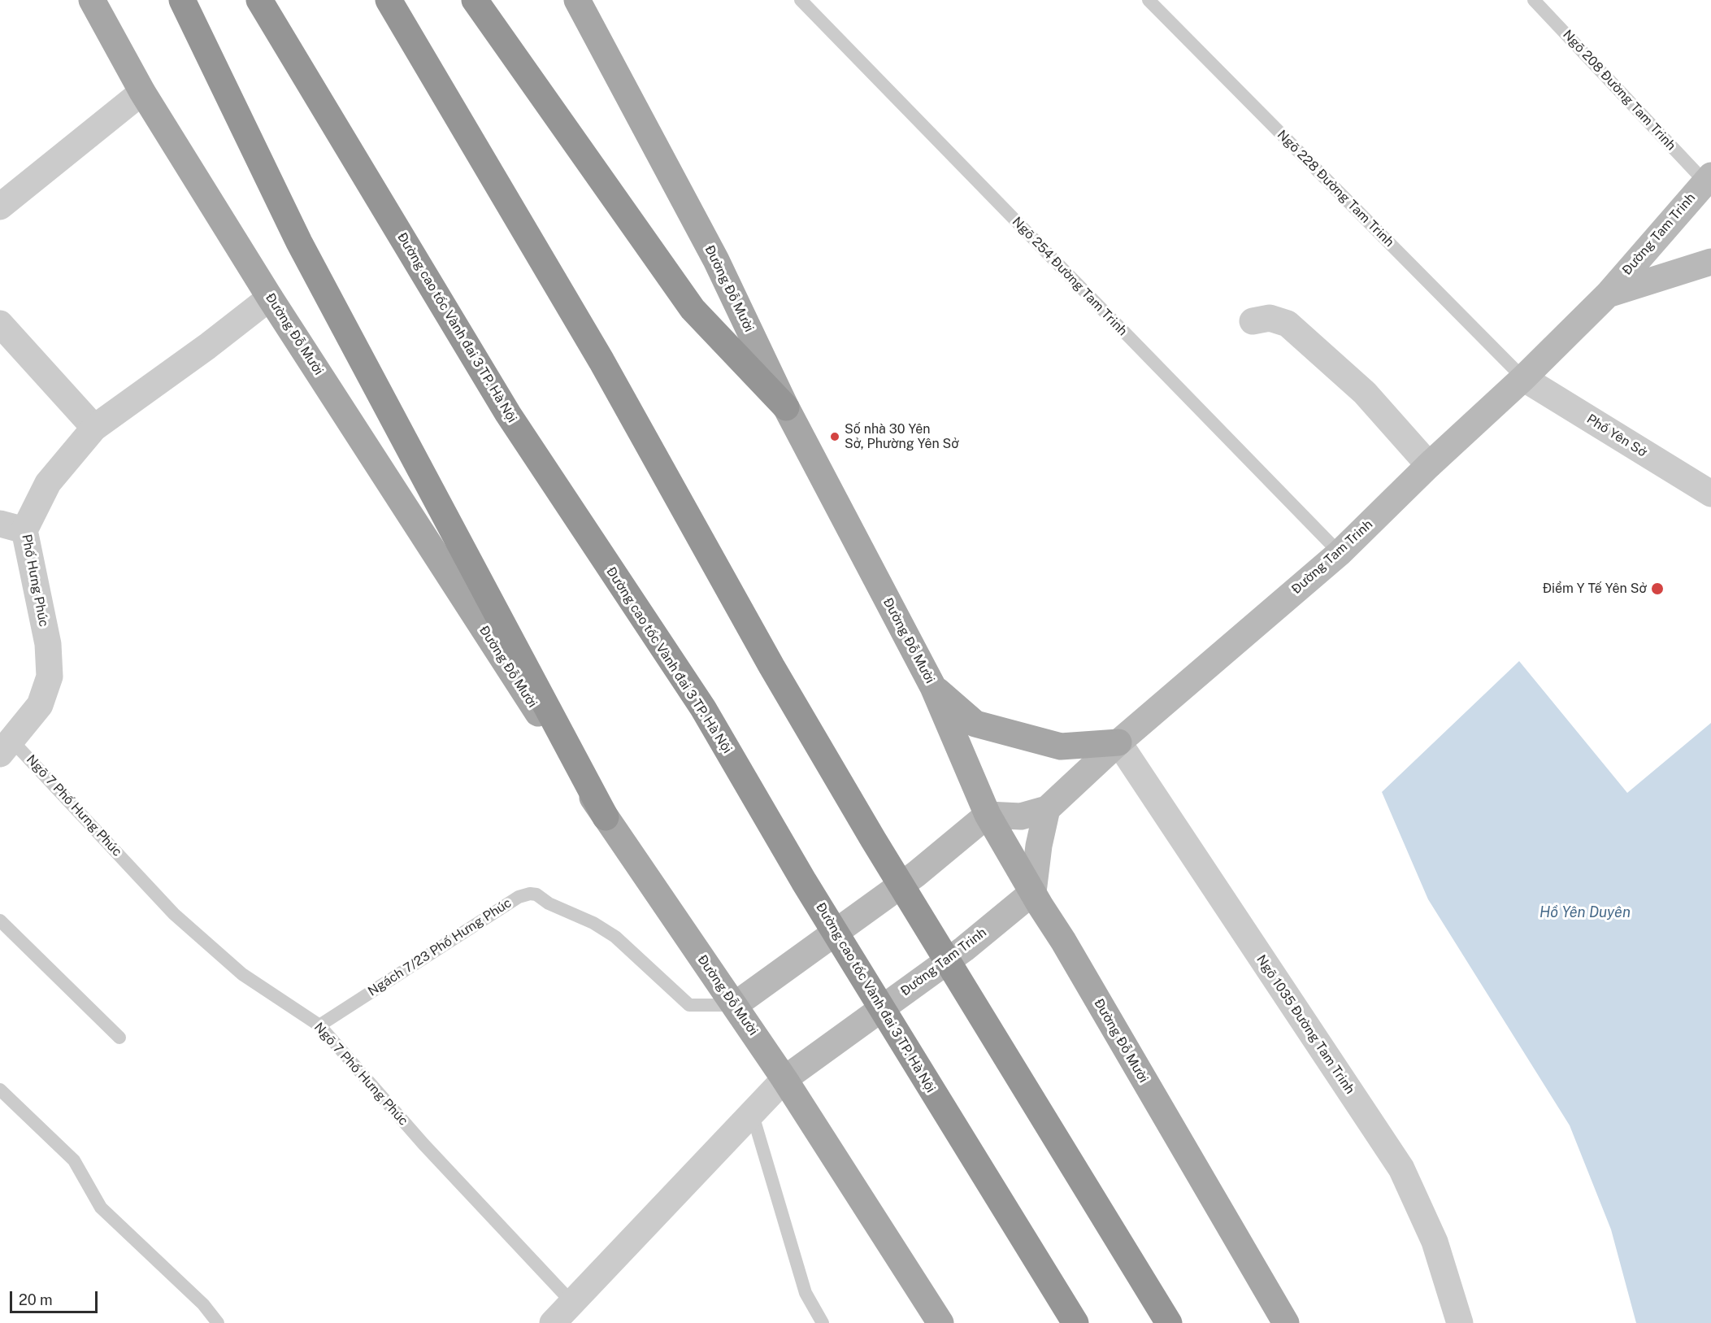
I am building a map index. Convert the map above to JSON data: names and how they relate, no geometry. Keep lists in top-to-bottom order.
{
  "streets": {
    "highway": ["Đường cao tốc Vành đai 3 TP. Hà Nội"],
    "main road": ["Đường Tam Trinh", "Đường Đỗ Mười"],
    "street": ["Phố Yên Sở", "Phố Hưng Phúc", "Ngõ 1035 Đường Tam Trinh"],
    "lane": [
      "Ngõ 208 Đường Tam Trinh",
      "Ngõ 228 Đường Tam Trinh",
      "Ngõ 254 Đường Tam Trinh",
      "Ngõ 7 Phố Hưng Phúc",
      "Ngách 7/23 Phố Hưng Phúc"
    ]
  },
  "crossings": [
    ["Ngõ 208 Đường Tam Trinh", "Đường Tam Trinh"],
    ["Ngõ 228 Đường Tam Trinh", "Đường Tam Trinh"],
    ["Ngõ 228 Đường Tam Trinh", "Phố Yên Sở"],
    ["Đường Tam Trinh", "Ngõ 254 Đường Tam Trinh"],
    ["Đường Tam Trinh", "Đường Đỗ Mười"],
    ["Đường Tam Trinh", "Phố Yên Sở"],
    ["Đường Tam Trinh", "Ngõ 1035 Đường Tam Trinh"],
    ["Đường Đỗ Mười", "Phố Hưng Phúc"],
    ["Đường Đỗ Mười", "Ngách 7/23 Phố Hưng Phúc"],
    ["Phố Hưng Phúc", "Ngõ 7 Phố Hưng Phúc"],
    ["Ngõ 7 Phố Hưng Phúc", "Ngách 7/23 Phố Hưng Phúc"]
  ],
  "water": ["Hồ Yên Duyên"],
  "places": ["Số nhà 30 Yên Sở, Phường Yên Sở", "Điểm Y Tế Yên Sở"],
  "scale_bar": "20 m"
}
